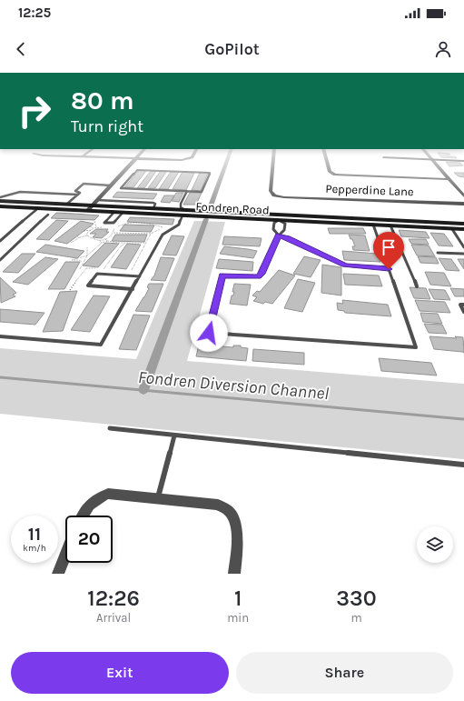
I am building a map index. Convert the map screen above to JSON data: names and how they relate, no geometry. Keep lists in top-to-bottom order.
{
  "streets": {
    "main road": ["Fondren Road"],
    "street": ["Pepperdine Lane"]
  },
  "water": ["Fondren Diversion Channel"],
  "page": {
    "status": "12:25",
    "header": "GoPilot",
    "turn": ["80 m", "Turn right"],
    "speed": "11 km/h",
    "limit": "20",
    "eta": [
      "12:26",
      "Arrival",
      "1",
      "min",
      "330",
      "m"
    ],
    "buttons": ["Exit", "Share"]
  }
}
